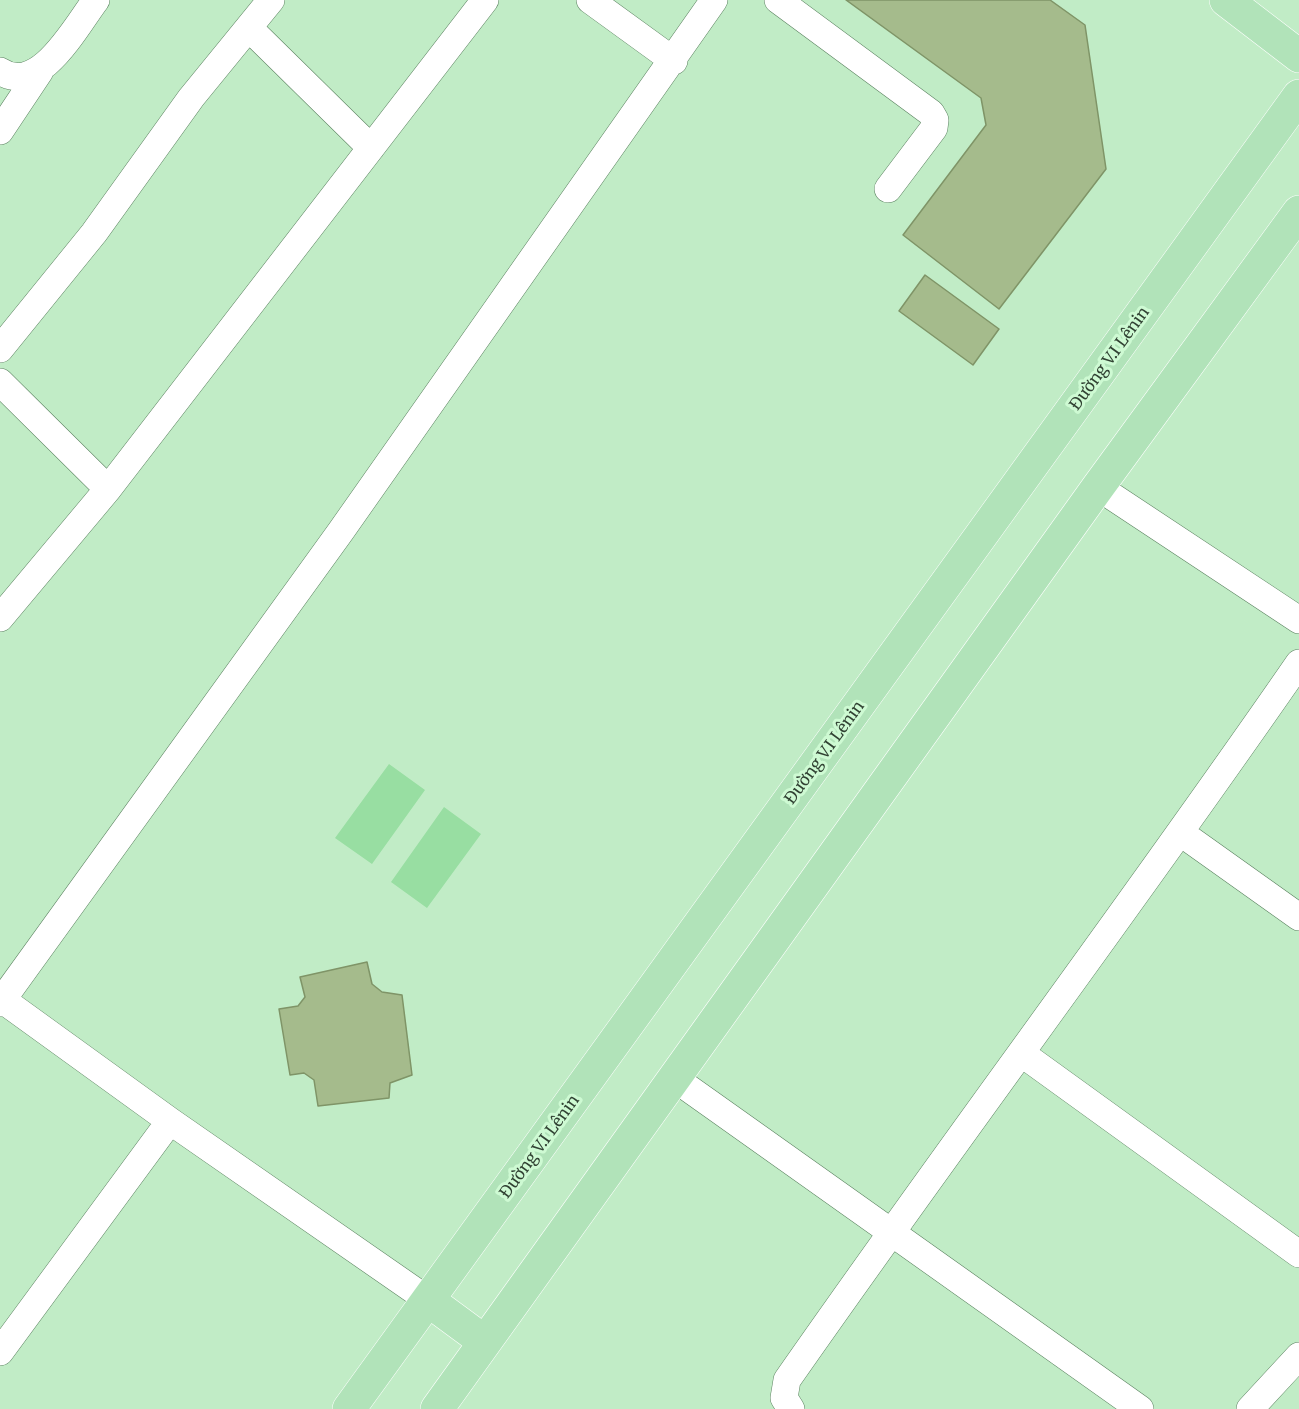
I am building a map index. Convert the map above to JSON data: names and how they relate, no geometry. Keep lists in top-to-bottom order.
{
  "streets": {
    "main road": ["Đường V.I Lênin"]
  }
}
